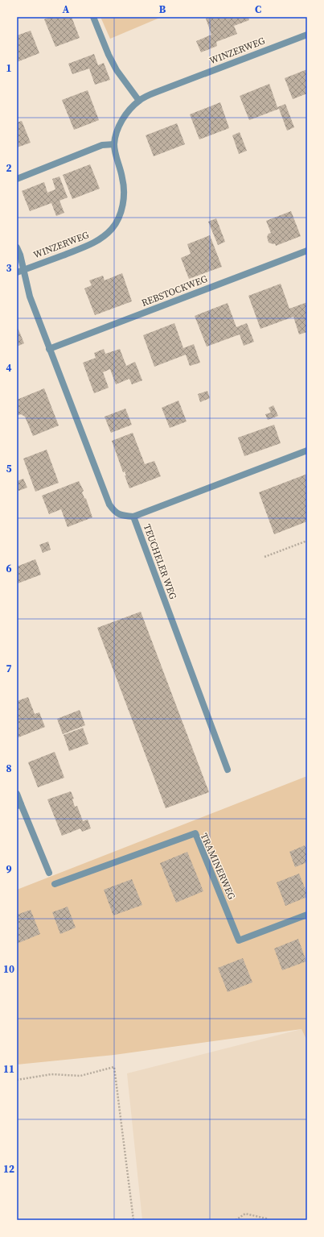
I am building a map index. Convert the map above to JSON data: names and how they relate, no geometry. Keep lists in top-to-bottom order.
{
  "streets": {
    "street": [
      "WINZERWEG",
      "REBSTOCKWEG",
      "TEUCHELER WEG",
      "TRAMINERWEG"
    ]
  },
  "grid": {
    "columns": ["A", "B", "C"],
    "rows": [
      "1",
      "2",
      "3",
      "4",
      "5",
      "6",
      "7",
      "8",
      "9",
      "10",
      "11",
      "12"
    ]
  }
}
